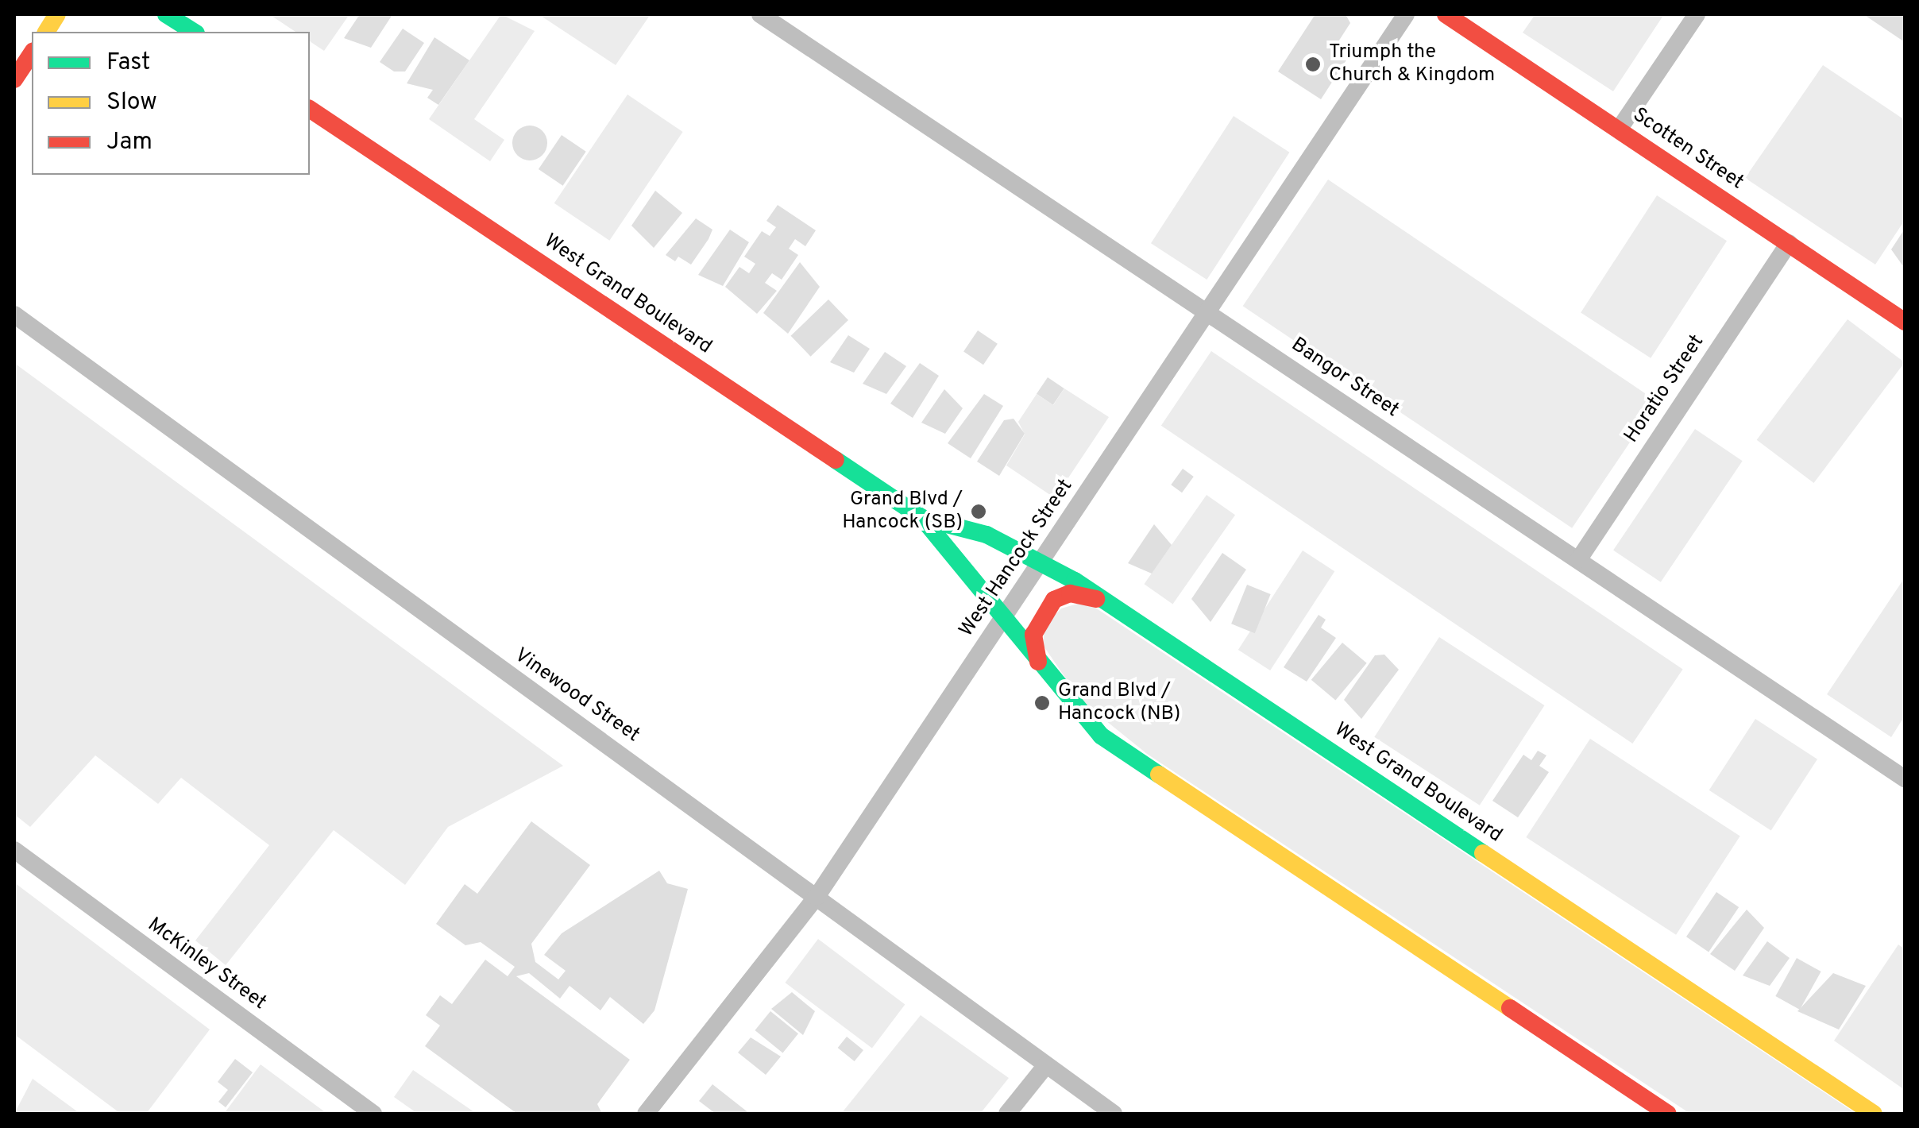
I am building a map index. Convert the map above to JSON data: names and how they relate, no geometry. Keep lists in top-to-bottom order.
{
  "streets": {
    "main road": ["Scotten Street", "West Grand Boulevard"],
    "street": [
      "Bangor Street",
      "Horatio Street",
      "West Hancock Street",
      "Vinewood Street",
      "McKinley Street"
    ]
  },
  "crossings": [
    ["Scotten Street", "Horatio Street"],
    ["West Grand Boulevard", "West Hancock Street"],
    ["Bangor Street", "Horatio Street"],
    ["Bangor Street", "West Hancock Street"],
    ["West Hancock Street", "Vinewood Street"]
  ],
  "places": ["Triumph the Church & Kingdom", "Grand Blvd / Hancock (SB)", "Grand Blvd / Hancock (NB)"],
  "legend": ["Fast", "Slow", "Jam"]
}
